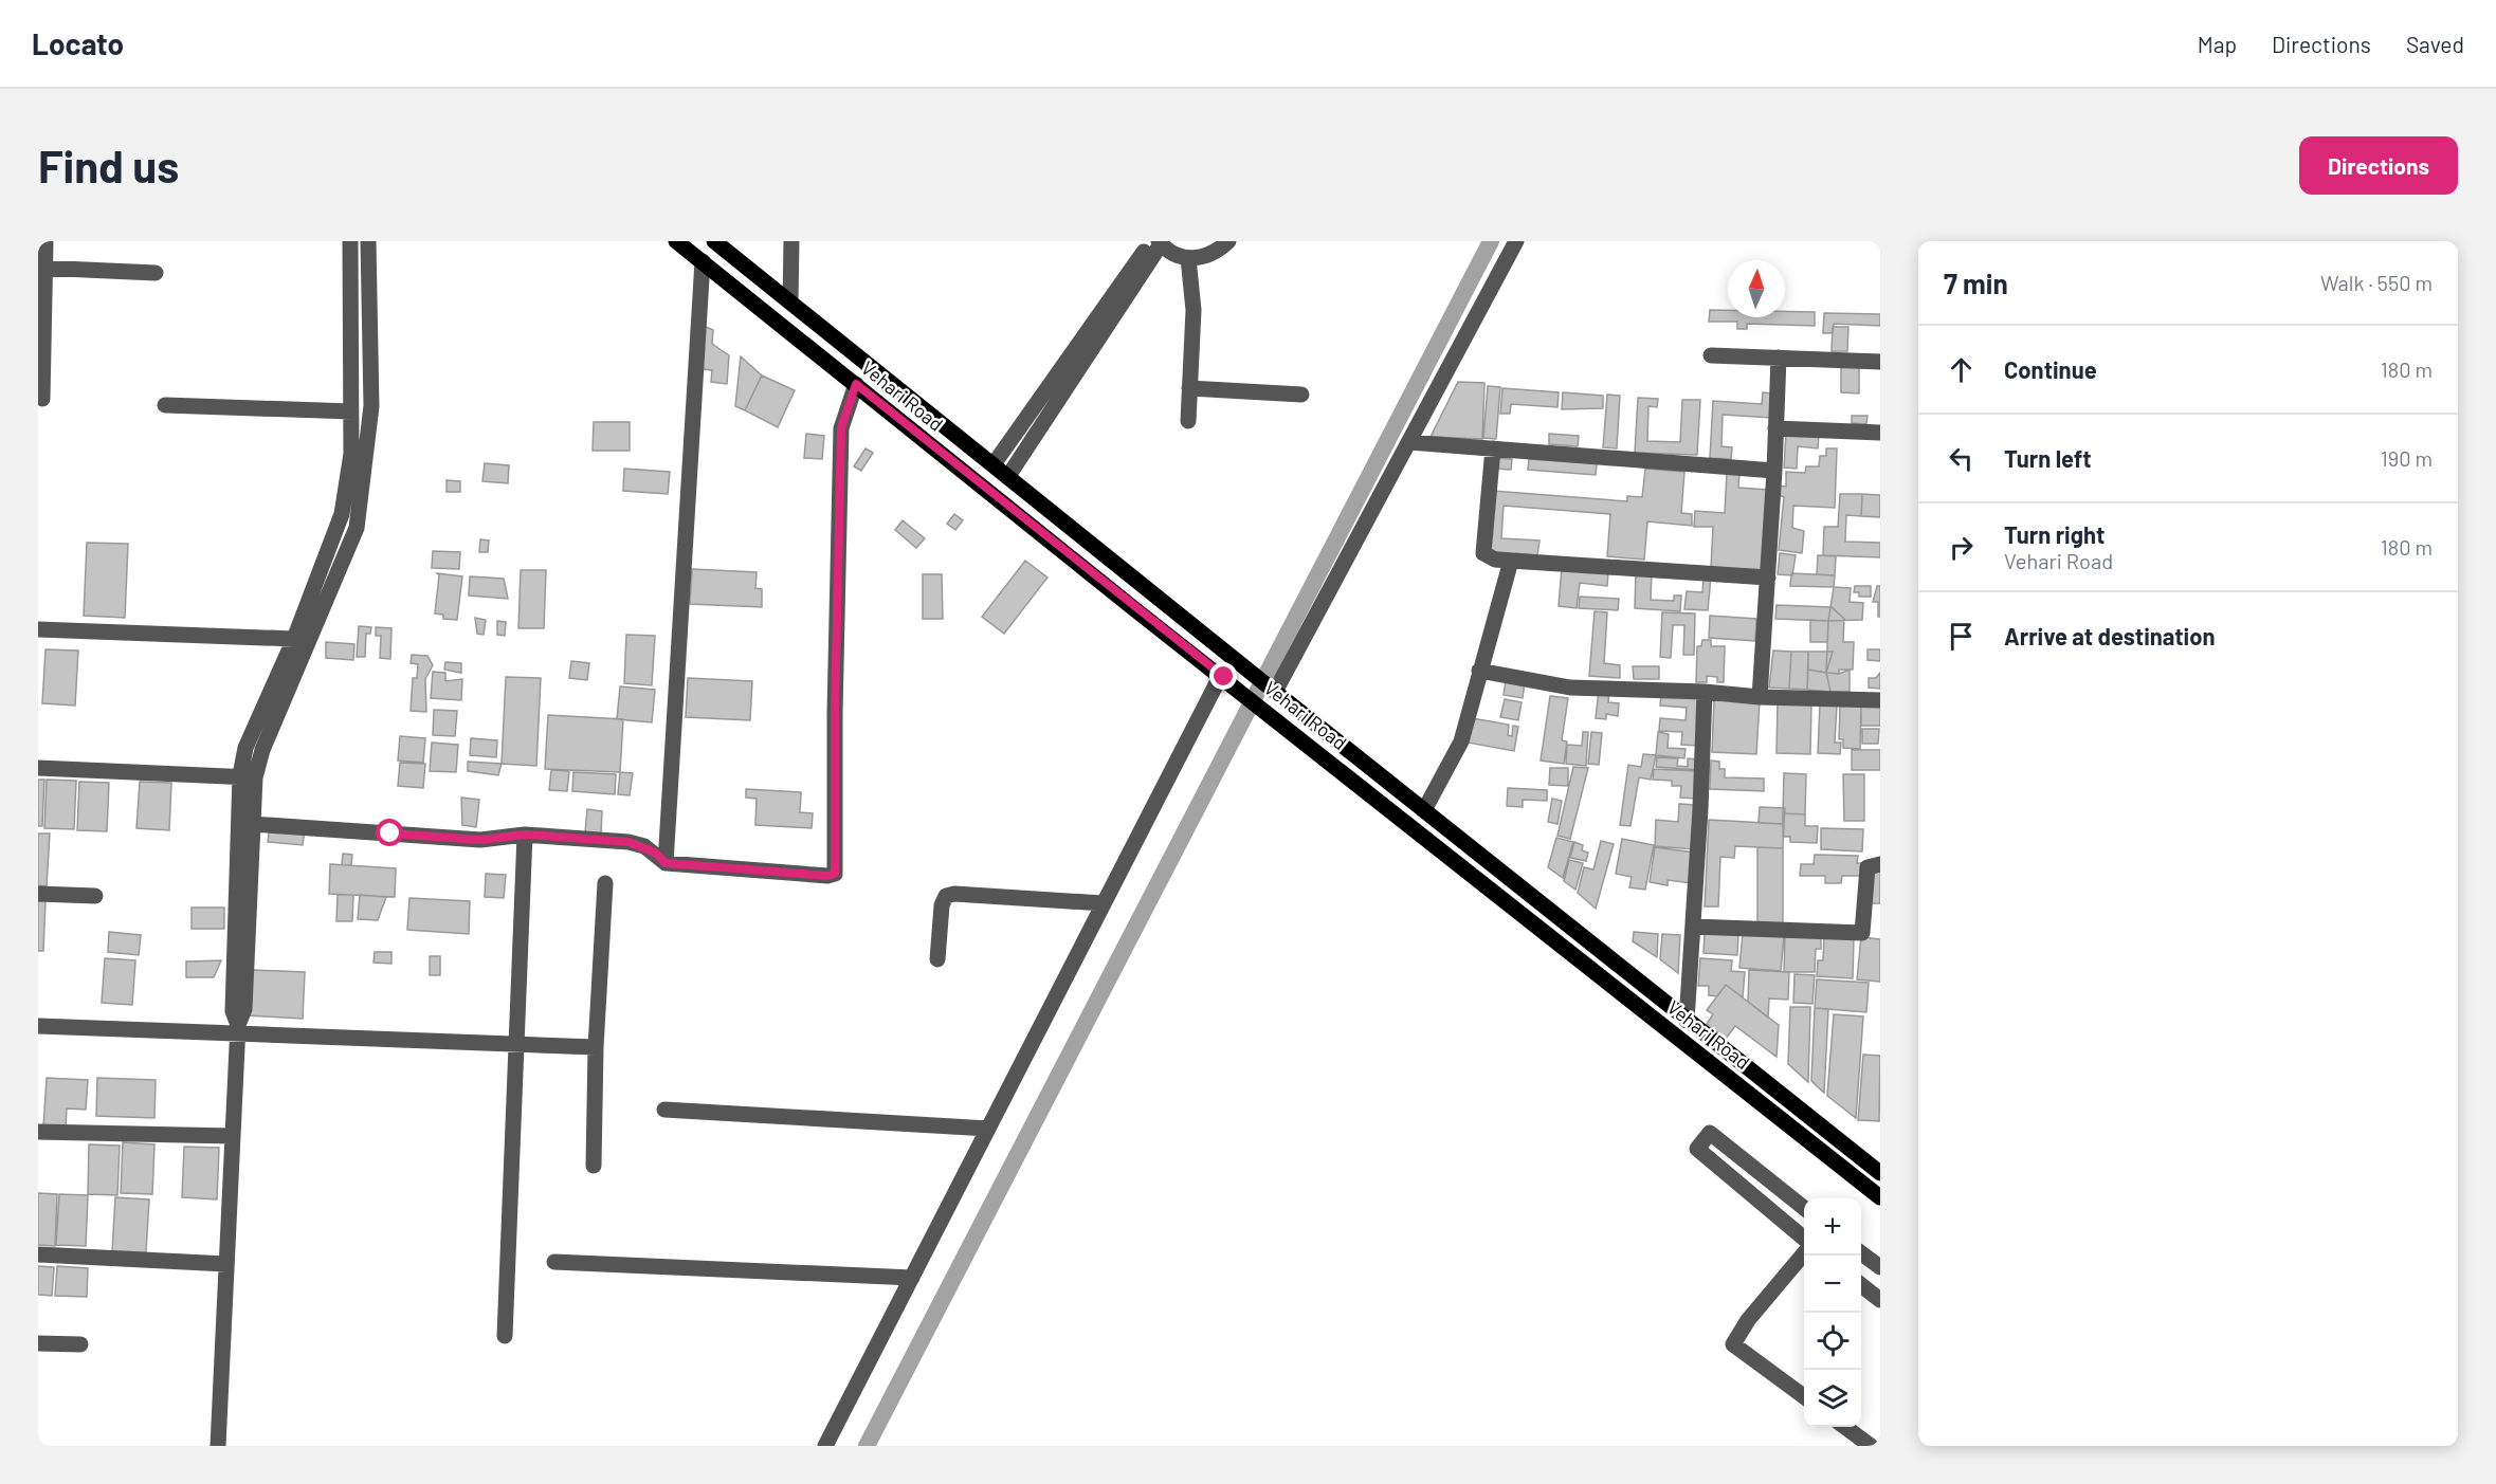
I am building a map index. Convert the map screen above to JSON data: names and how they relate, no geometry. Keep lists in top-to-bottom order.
{
  "streets": {
    "main road": ["Vehari Road"]
  },
  "north": "top",
  "page": {
    "header": "Locato",
    "nav": ["Map", "Directions", "Saved"],
    "buttons": "Directions",
    "title": "Find us",
    "heading": ["7 min", "Walk · 550 m"],
    "list": [
      ["Continue", "180 m"],
      ["Turn left", "190 m"],
      ["Turn right", "Vehari Road", "180 m"],
      "Arrive at destination"
    ],
    "map_buttons": ["+", "−"]
  }
}
